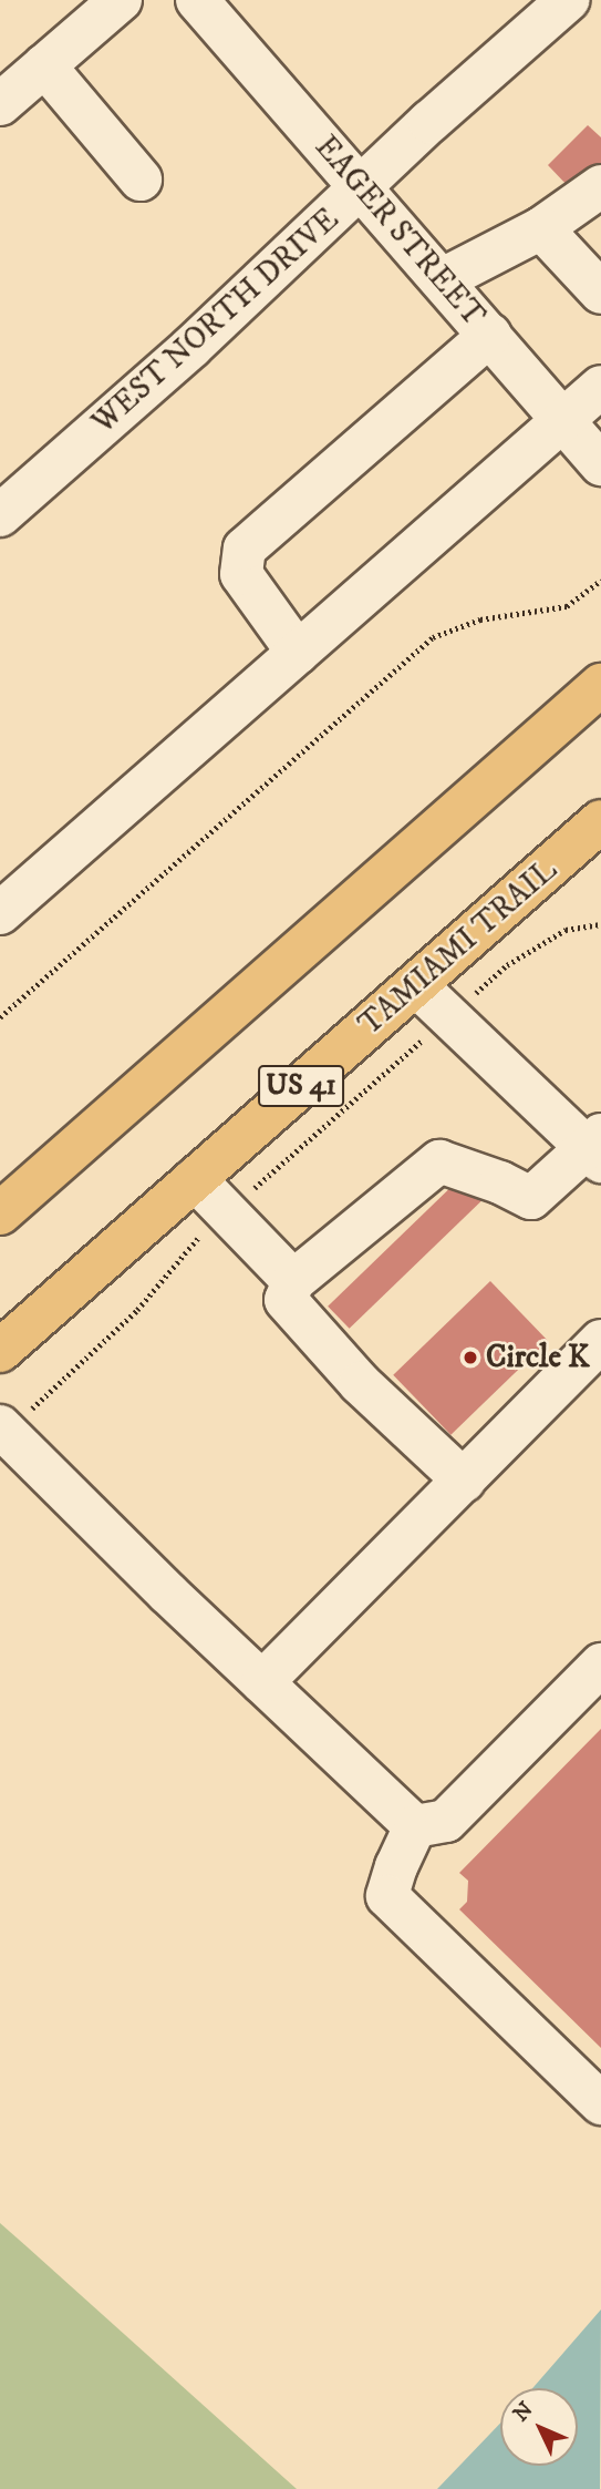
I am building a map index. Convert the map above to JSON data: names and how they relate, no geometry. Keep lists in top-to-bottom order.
{
  "streets": {
    "main road": ["TAMIAMI TRAIL", "US 41"],
    "street": ["EAGER STREET", "WEST NORTH DRIVE"]
  },
  "crossings": [
    ["EAGER STREET", "WEST NORTH DRIVE"]
  ],
  "places": ["Circle K"],
  "north": "top left"
}
